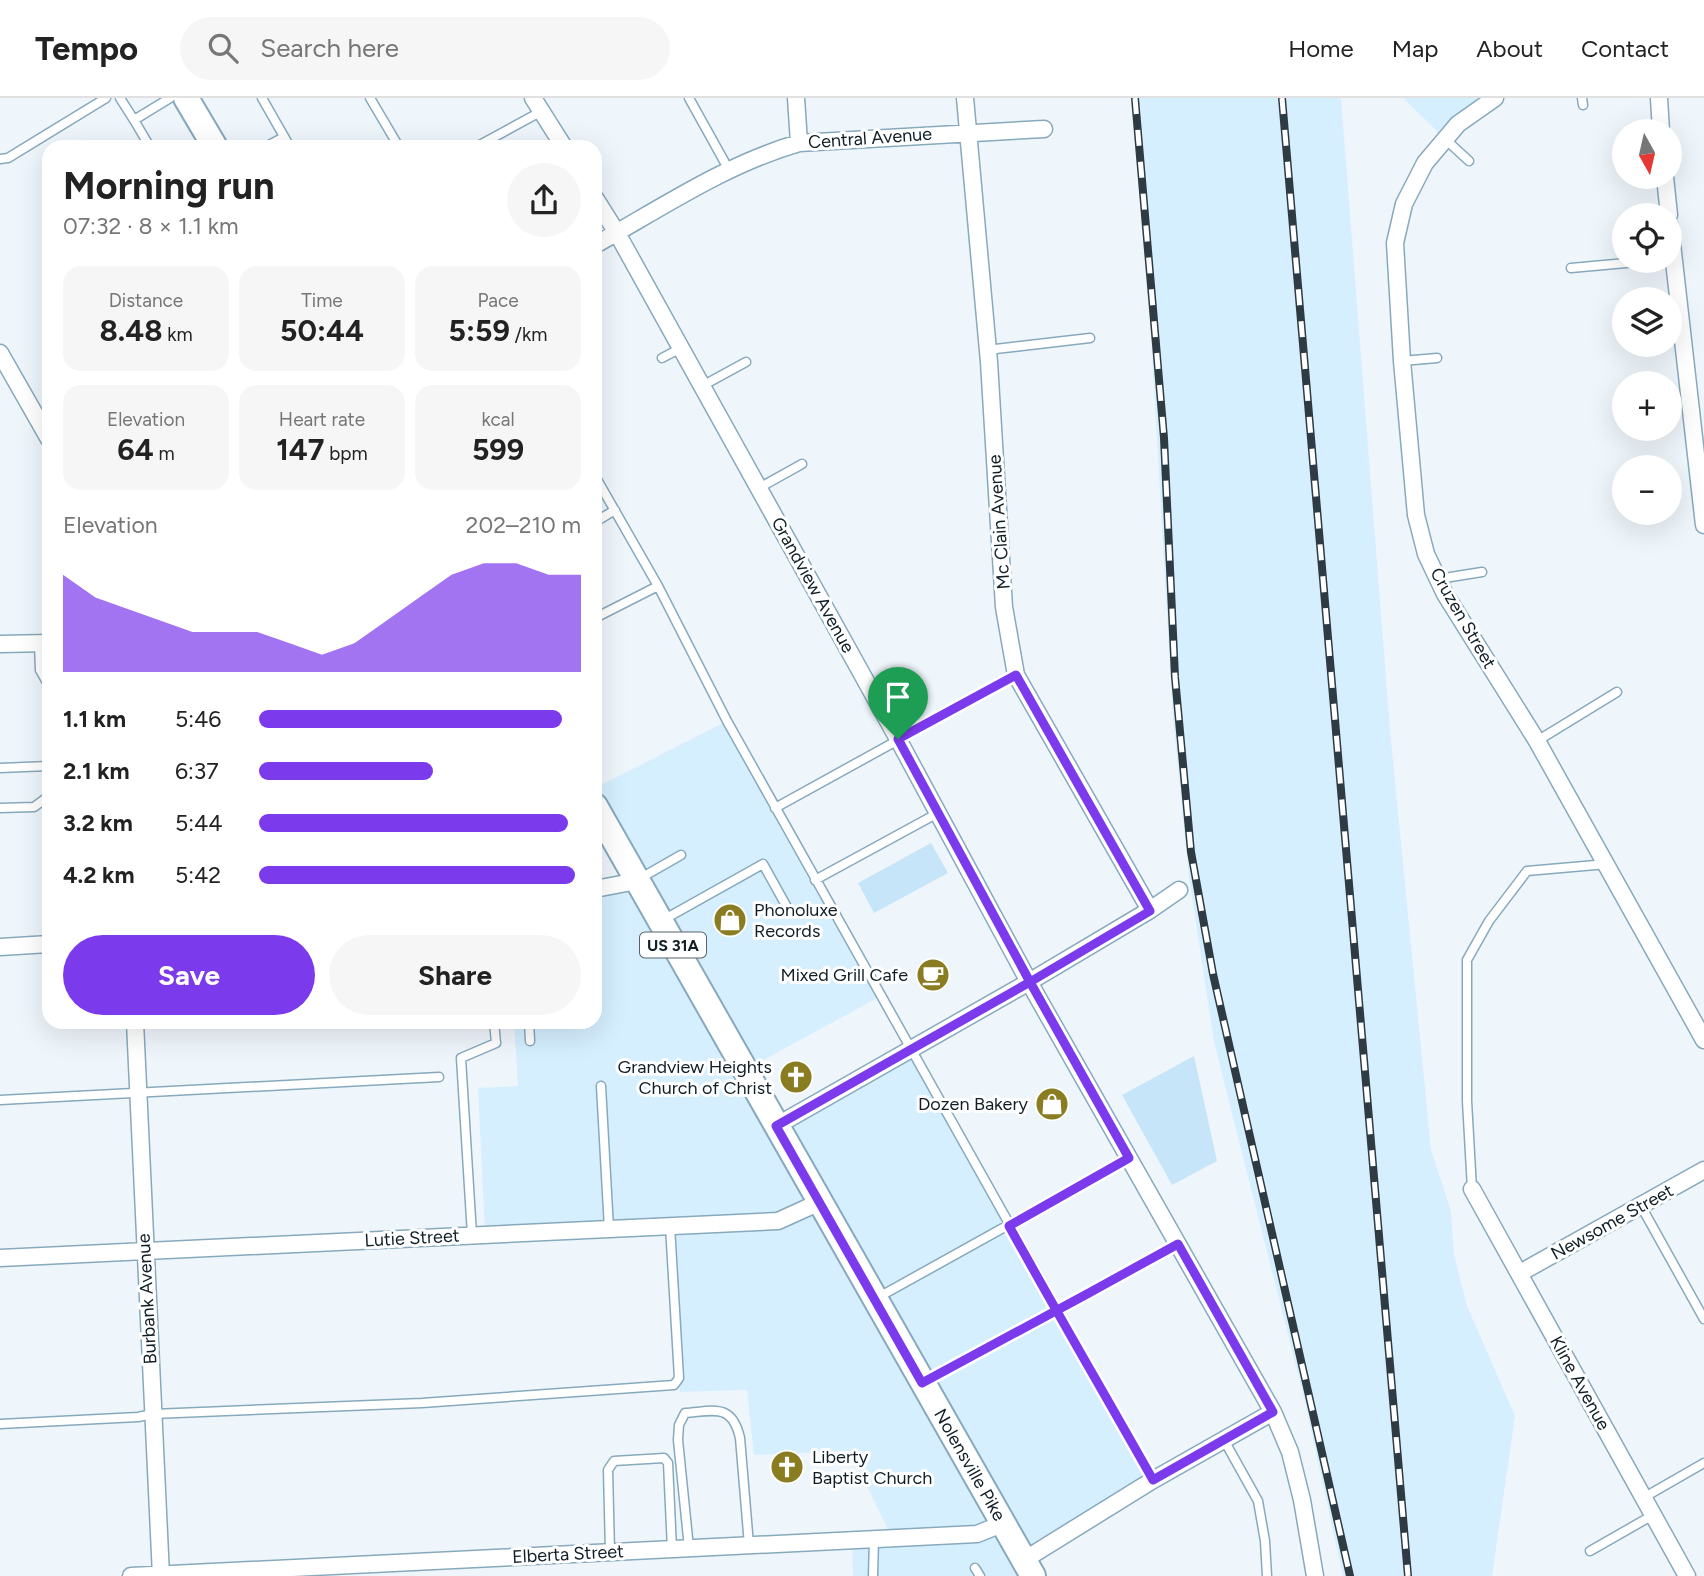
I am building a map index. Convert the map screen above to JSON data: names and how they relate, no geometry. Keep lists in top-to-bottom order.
{
  "streets": {
    "main road": ["US 31A", "Nolensville Pike"],
    "street": [
      "Central Avenue",
      "Mc Clain Avenue",
      "Grandview Avenue",
      "Cruzen Street",
      "Newsome Street",
      "Lutie Street",
      "Burbank Avenue",
      "Kline Avenue",
      "Elberta Street"
    ]
  },
  "crossings": [
    ["Central Avenue", "Mc Clain Avenue"],
    ["Central Avenue", "Grandview Avenue"],
    ["Newsome Street", "Kline Avenue"],
    ["Lutie Street", "Burbank Avenue"],
    ["Lutie Street", "Nolensville Pike"],
    ["Burbank Avenue", "Elberta Street"],
    ["Nolensville Pike", "Elberta Street"]
  ],
  "places": {
    "shop": ["Phonoluxe Records", "Dozen Bakery"],
    "cafe": ["Mixed Grill Cafe"],
    "church": ["Grandview Heights Church of Christ", "Liberty Baptist Church"]
  },
  "north": "bottom",
  "page": {
    "header": "Tempo",
    "search": "Search here",
    "nav": [
      "Home",
      "Map",
      "About",
      "Contact"
    ],
    "map_buttons": ["+", "−"],
    "heading": ["Morning run", "07:32 · 8 × 1.1 km"],
    "stats": [
      ["Distance", "8.48 km"],
      ["Time", "50:44"],
      ["Pace", "5:59 /km"],
      ["Elevation", "64 m"],
      ["Heart rate", "147 bpm"],
      ["kcal", "599"]
    ],
    "chart": ["Elevation", "202–210 m"],
    "list": [
      {
        "name": "1.1 km",
        "note": "5:46"
      },
      {
        "name": "2.1 km",
        "note": "6:37"
      },
      {
        "name": "3.2 km",
        "note": "5:44"
      },
      {
        "name": "4.2 km",
        "note": "5:42"
      }
    ],
    "buttons": ["Save", "Share"]
  }
}
